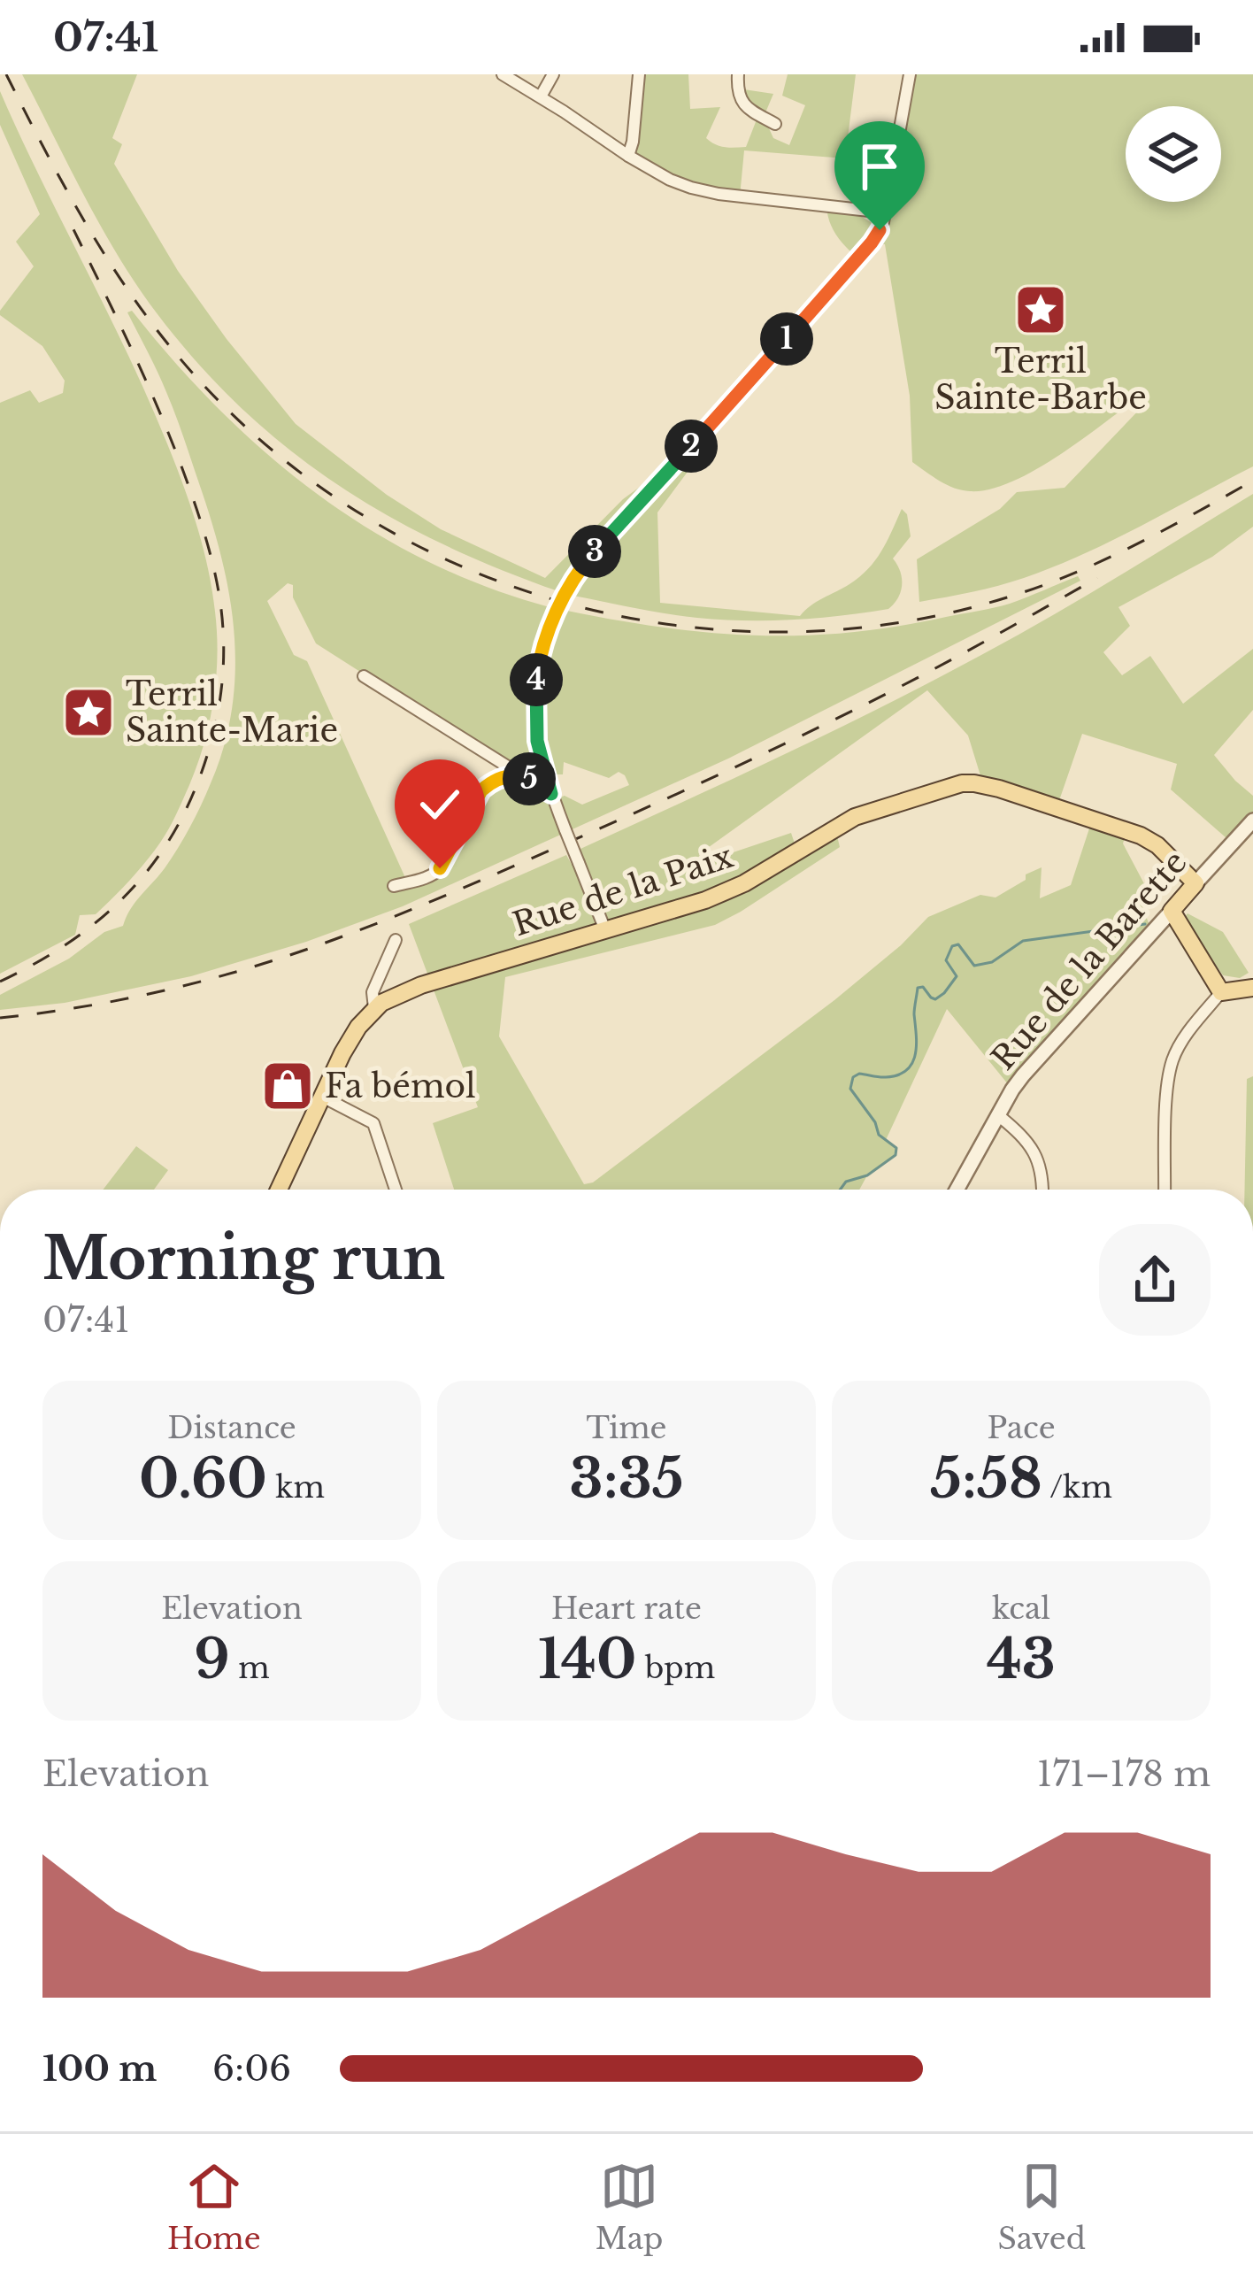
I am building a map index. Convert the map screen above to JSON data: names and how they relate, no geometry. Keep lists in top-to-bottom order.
{
  "streets": {
    "main road": ["Rue de la Paix", "Rue de la Barette"]
  },
  "crossings": [
    ["Rue de la Paix", "Rue de la Barette"]
  ],
  "places": {
    "place": ["Terril Sainte-Barbe", "Terril Sainte-Marie"],
    "shop": ["Fa bémol"]
  },
  "page": {
    "status": "07:41",
    "pins": [
      "1",
      "2",
      "3",
      "4",
      "5"
    ],
    "heading": ["Morning run", "07:41"],
    "stats": [
      ["Distance", "0.60 km"],
      ["Time", "3:35"],
      ["Pace", "5:58 /km"],
      ["Elevation", "9 m"],
      ["Heart rate", "140 bpm"],
      ["kcal", "43"]
    ],
    "chart": ["Elevation", "171–178 m"],
    "list": [
      {
        "name": "100 m",
        "note": "6:06"
      }
    ],
    "tabs": ["Home", "Map", "Saved"]
  }
}
